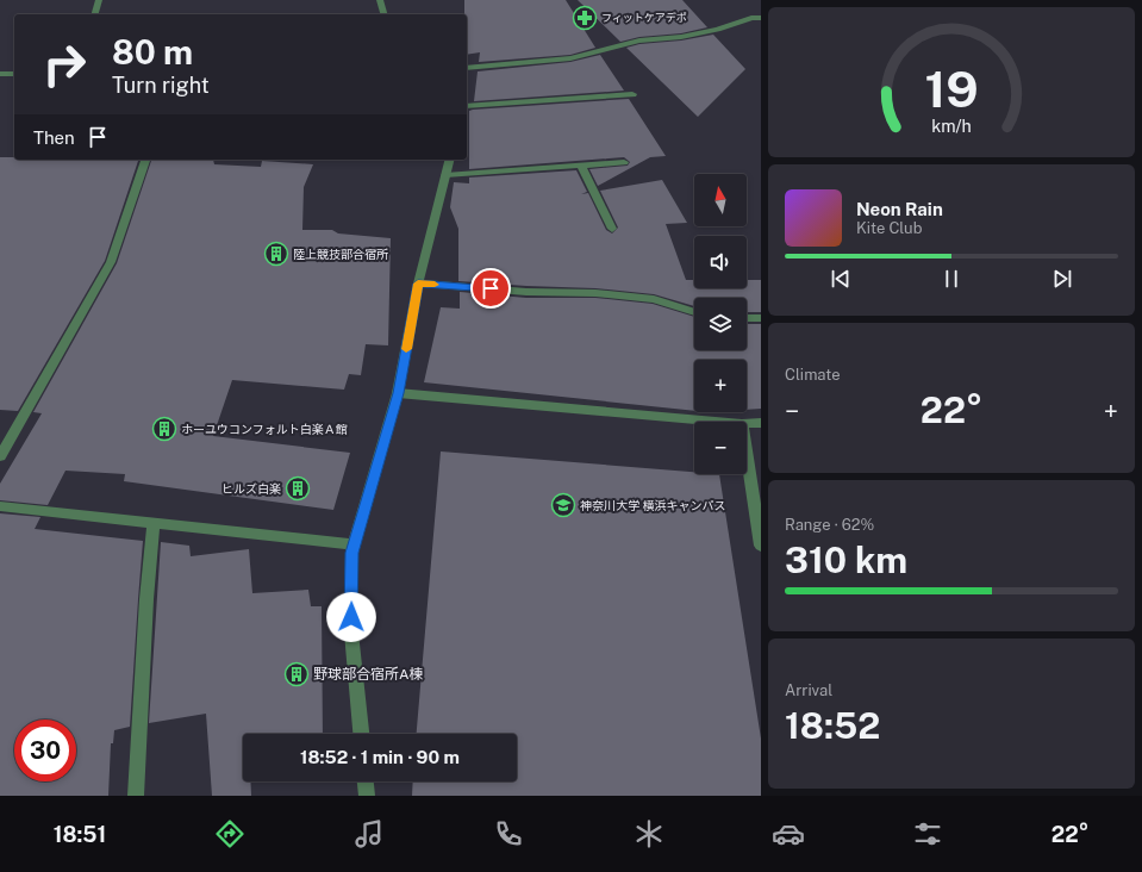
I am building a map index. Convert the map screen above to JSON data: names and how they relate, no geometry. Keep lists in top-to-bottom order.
{
  "places": {
    "pharmacy": ["フィットケアデポ"],
    "building": [
      "陸上競技部合宿所",
      "ホーユウコンフォルト白楽Ａ館",
      "ヒルズ白楽",
      "野球部合宿所A棟"
    ],
    "school or university": ["神奈川大学 横浜キャンパス"]
  },
  "north": "top",
  "page": {
    "turn": ["80 m", "Turn right"],
    "then": "Then",
    "map_buttons": ["+", "−"],
    "song": ["Neon Rain", "Kite Club"],
    "tile": [
      "Climate",
      ["Range · 62%", "310 km"],
      ["Arrival", "18:52"]
    ],
    "heat": ["−", "22°", "+"],
    "limit": "30",
    "trip": "18:52 · 1 min · 90 m",
    "tabs": ["18:51", "22°"],
    "gauge": ["19", "km/h"]
  }
}
